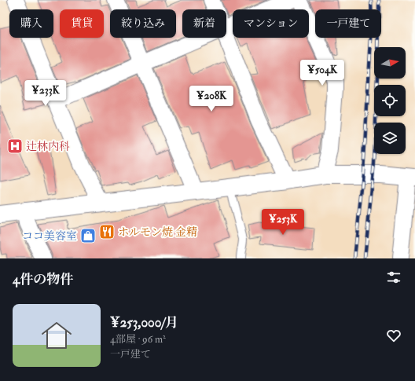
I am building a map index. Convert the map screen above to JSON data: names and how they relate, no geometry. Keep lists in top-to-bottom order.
{
  "places": {
    "hospital": ["辻林内科"],
    "restaurant": ["ホルモン焼 金精"],
    "shop": ["ココ美容室"]
  },
  "north": "right",
  "page": {
    "chip": [
      "購入",
      "賃貸",
      "絞り込み",
      "新着",
      "マンション",
      "一戸建て"
    ],
    "price": [
      "¥504K",
      "¥233K",
      "¥208K",
      "¥253K"
    ],
    "heading": "4件の物件",
    "list": [
      {
        "name": "¥253,000/月",
        "note": "4部屋 · 96 m² · 一戸建て"
      }
    ]
  }
}
